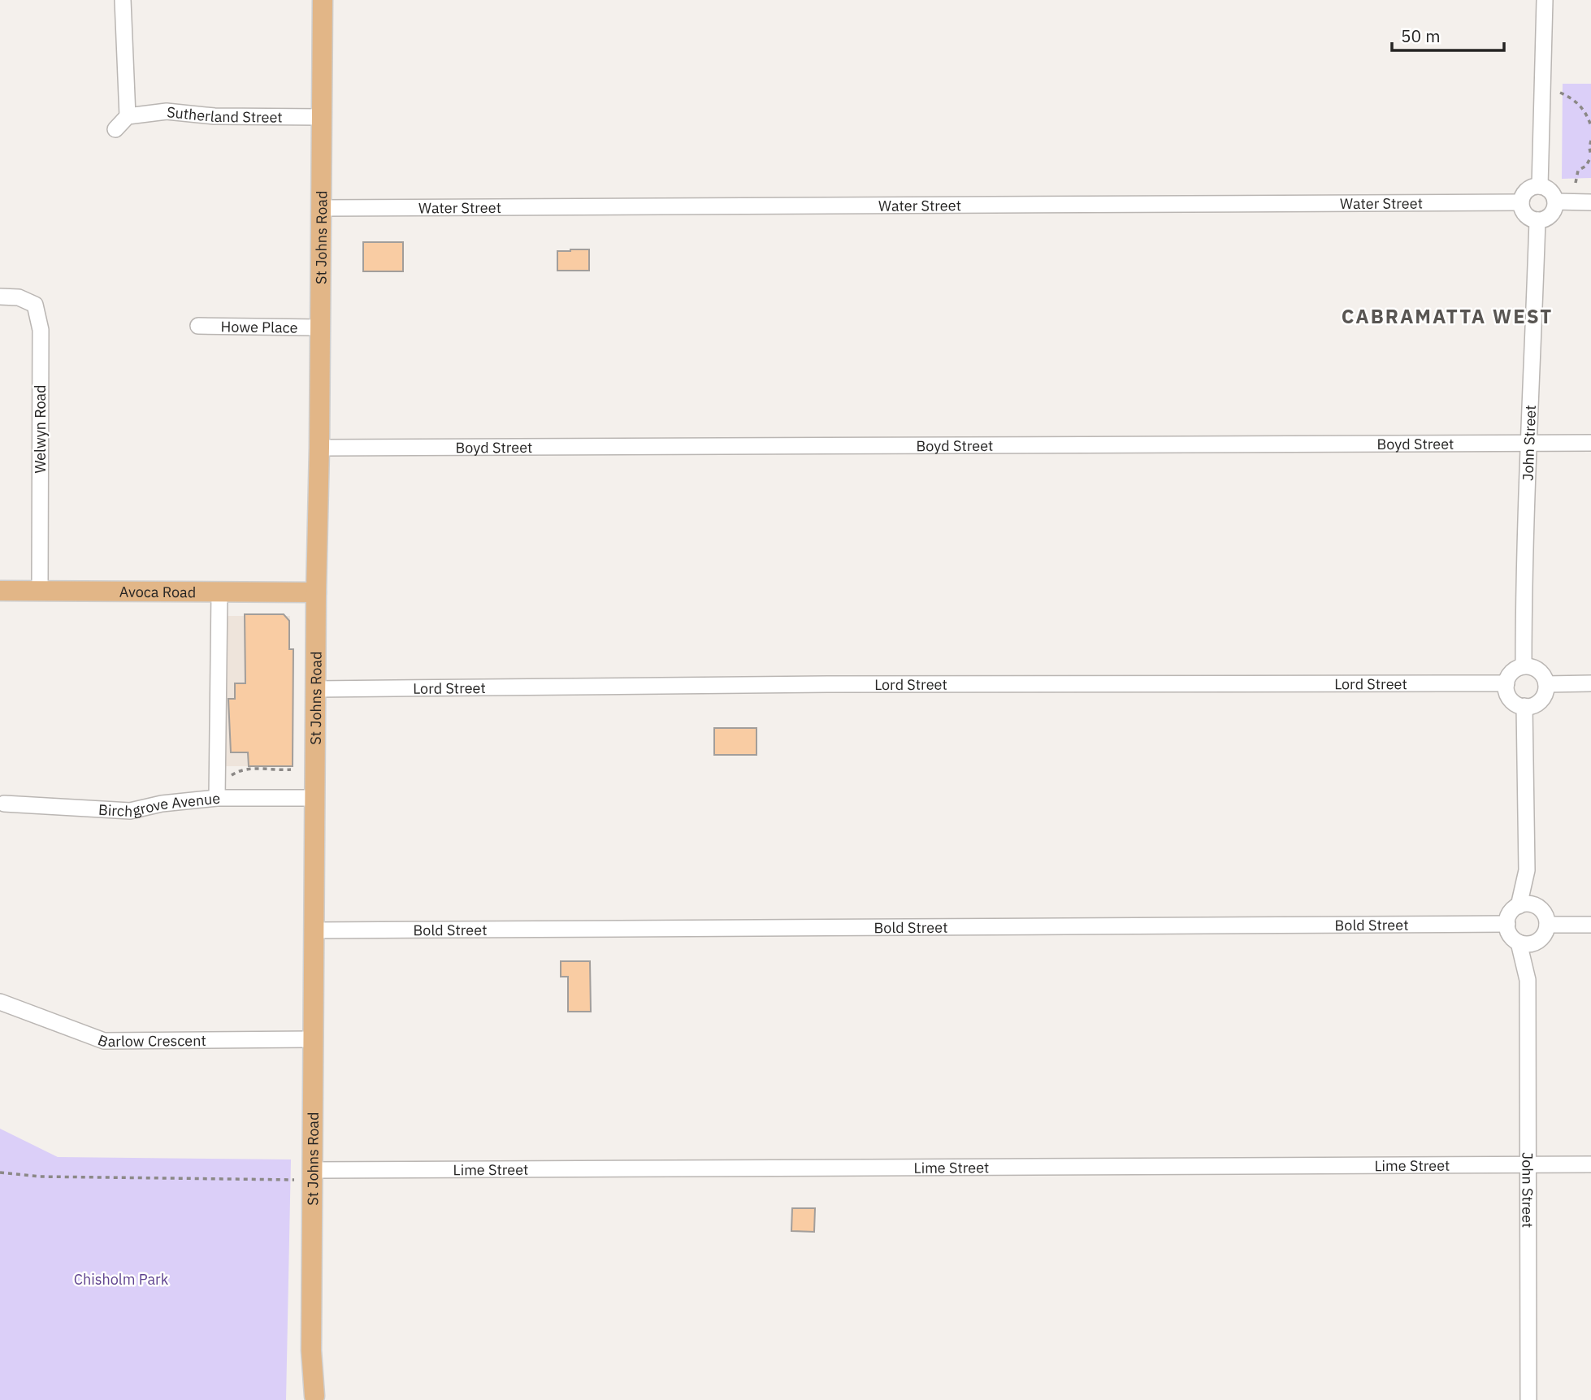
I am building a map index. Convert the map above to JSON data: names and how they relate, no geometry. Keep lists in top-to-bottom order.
{
  "streets": {
    "main road": ["St Johns Road", "Avoca Road"],
    "street": [
      "Sutherland Street",
      "Water Street",
      "Howe Place",
      "Welwyn Road",
      "Boyd Street",
      "John Street",
      "Lord Street",
      "Birchgrove Avenue",
      "Bold Street",
      "Barlow Crescent",
      "Lime Street"
    ]
  },
  "crossings": [
    ["Sutherland Street", "St Johns Road"],
    ["Water Street", "St Johns Road"],
    ["Water Street", "John Street"],
    ["St Johns Road", "Howe Place"],
    ["St Johns Road", "Boyd Street"],
    ["St Johns Road", "Avoca Road"],
    ["St Johns Road", "Lord Street"],
    ["St Johns Road", "Birchgrove Avenue"],
    ["St Johns Road", "Bold Street"],
    ["St Johns Road", "Barlow Crescent"],
    ["St Johns Road", "Lime Street"],
    ["Welwyn Road", "Avoca Road"],
    ["Boyd Street", "John Street"],
    ["John Street", "Lord Street"],
    ["John Street", "Bold Street"],
    ["John Street", "Lime Street"]
  ],
  "districts": ["CABRAMATTA WEST"],
  "parks": ["Chisholm Park"],
  "scale_bar": "50 m"
}
